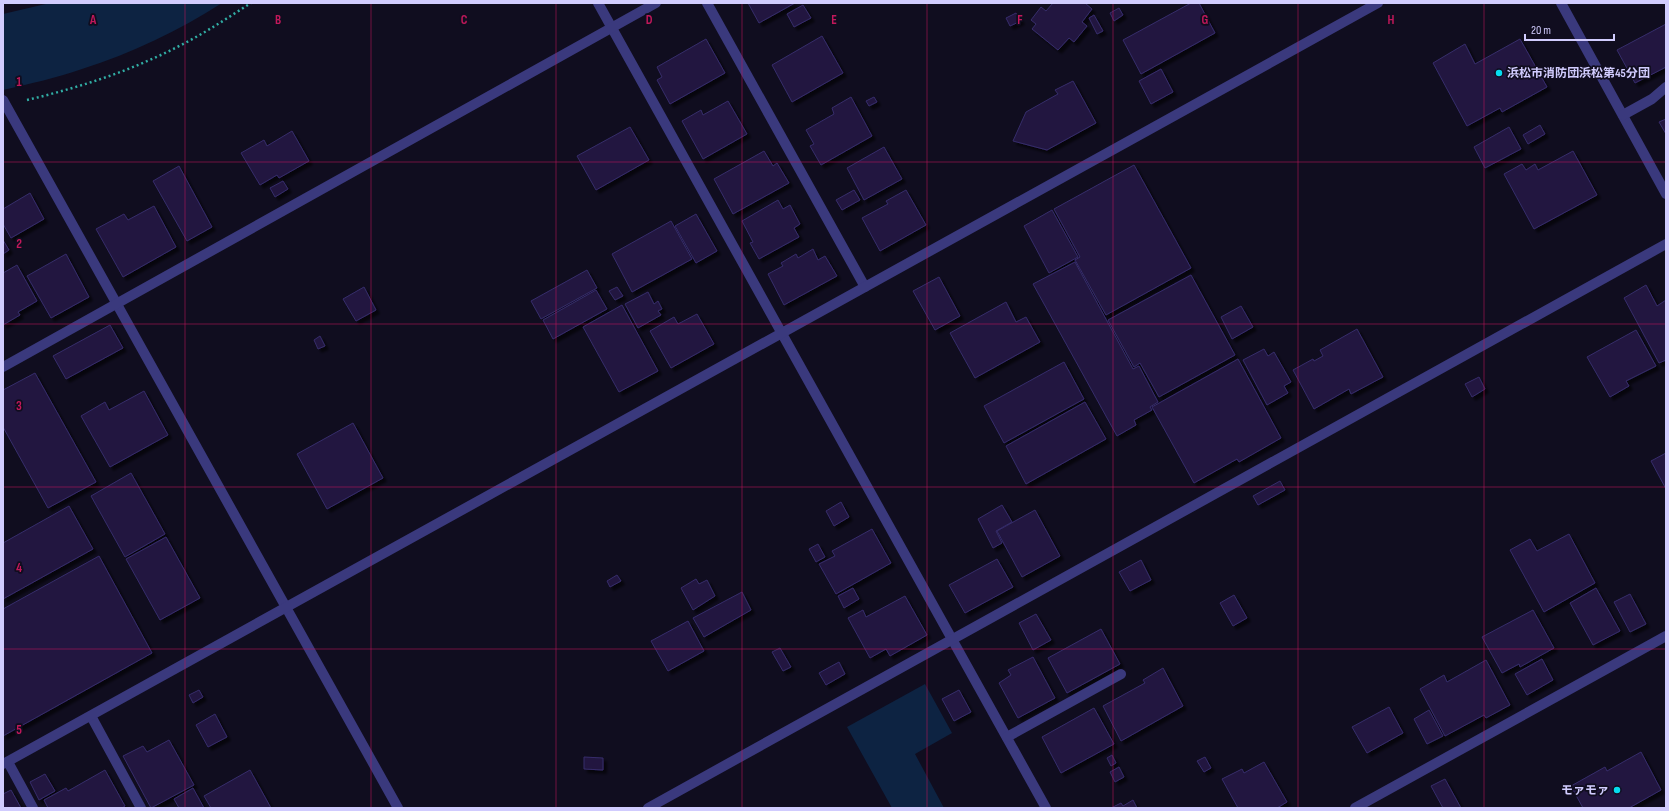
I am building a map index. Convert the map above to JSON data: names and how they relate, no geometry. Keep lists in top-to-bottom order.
{
  "places": ["浜松市消防団浜松第45分団", "モァモァ"],
  "scale_bar": "20 m",
  "grid": {
    "columns": [
      "A",
      "B",
      "C",
      "D",
      "E",
      "F",
      "G",
      "H"
    ],
    "rows": [
      "1",
      "2",
      "3",
      "4",
      "5"
    ]
  }
}
